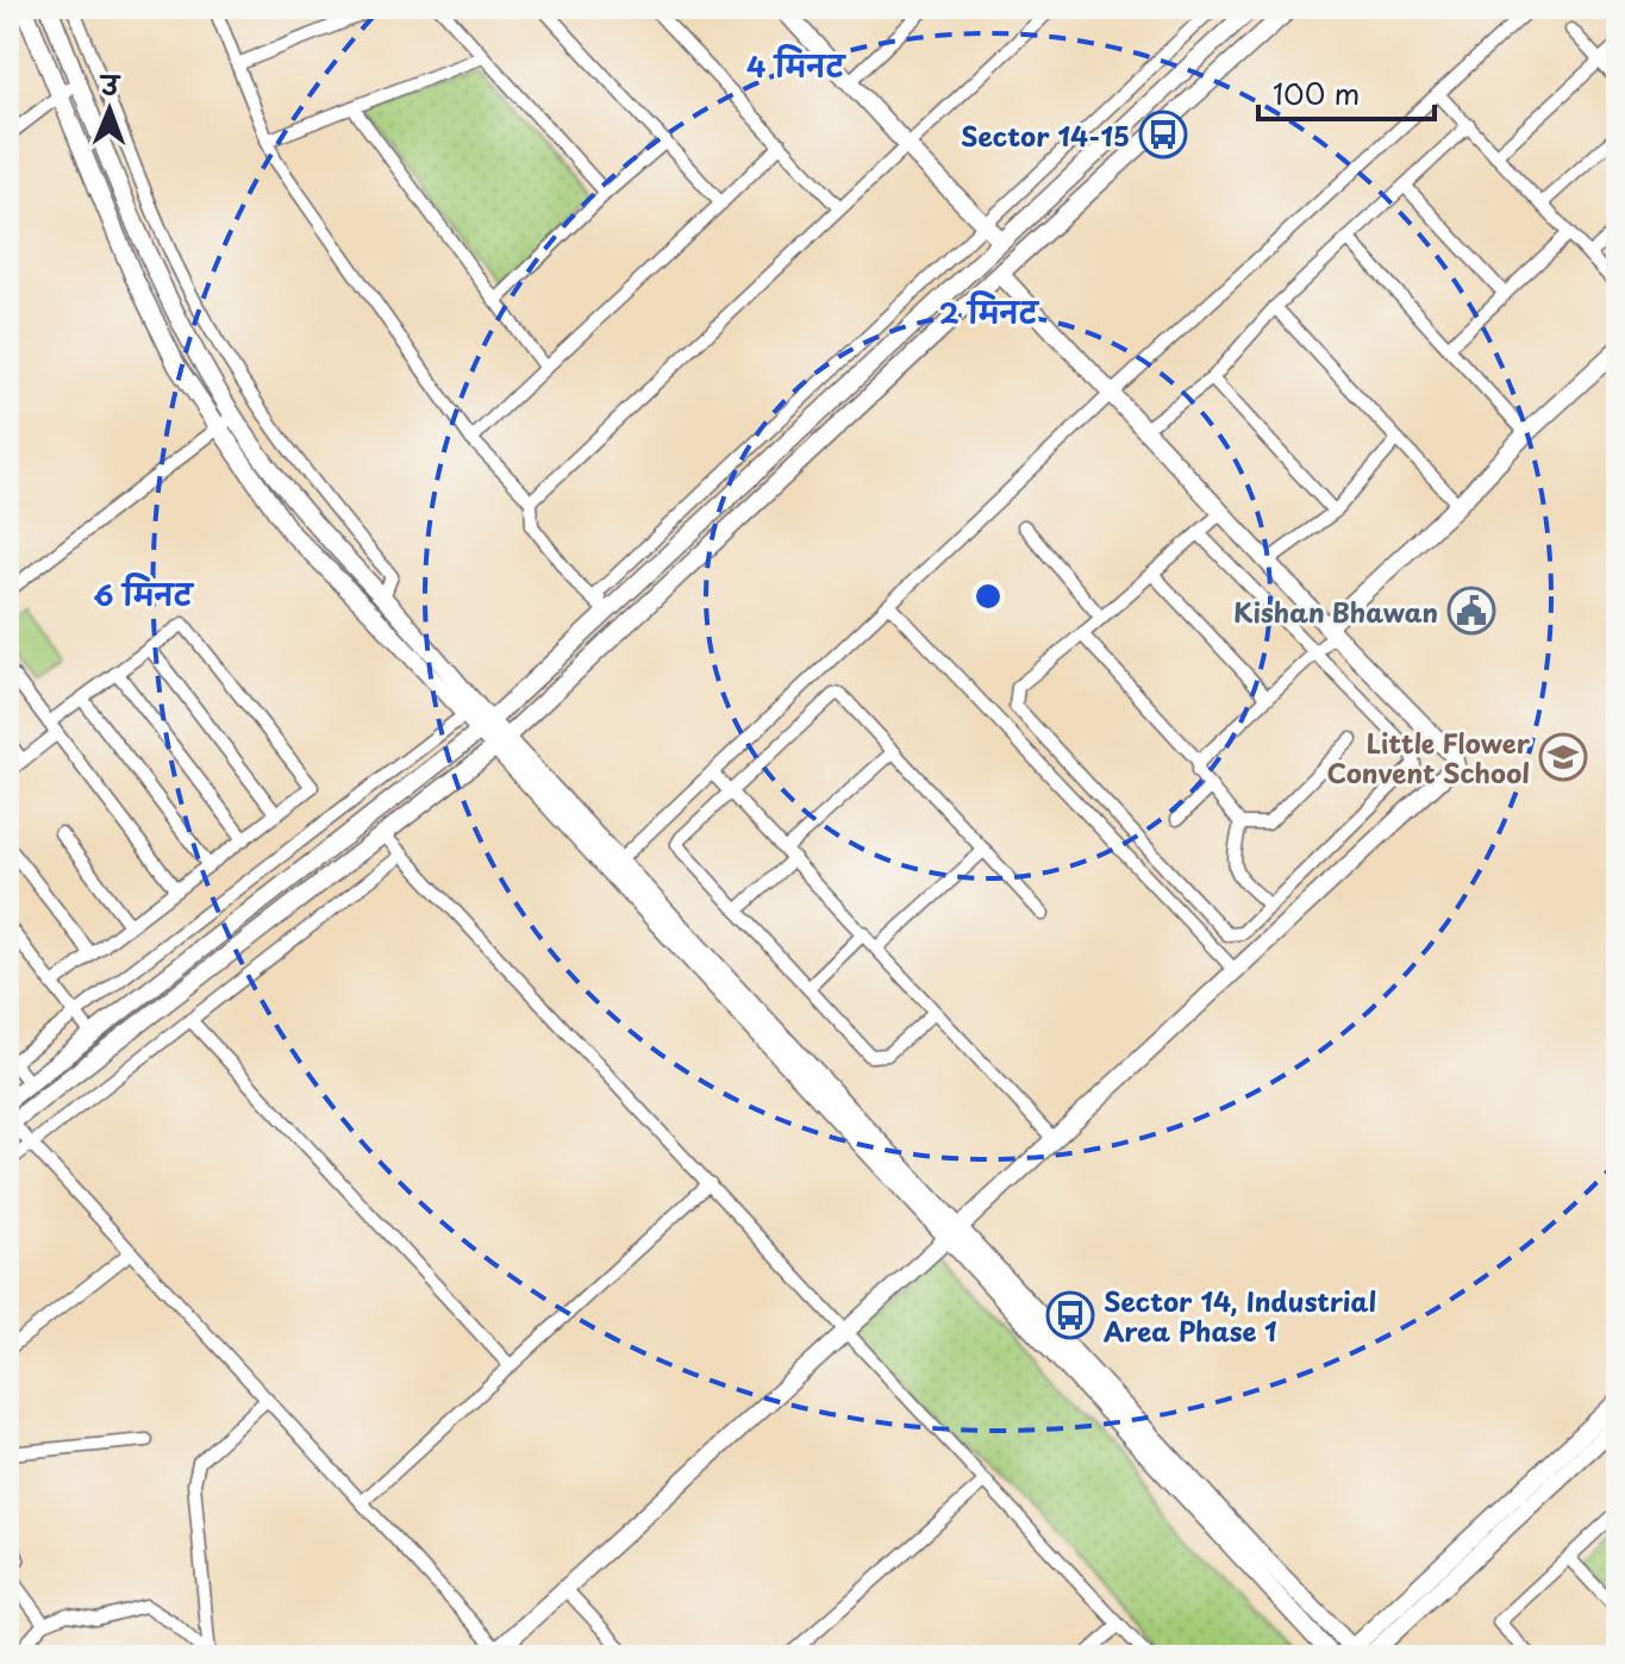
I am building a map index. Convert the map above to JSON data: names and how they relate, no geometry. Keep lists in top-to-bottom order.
{
  "places": {
    "bus stop": ["Sector 14-15", "Sector 14, Industrial Area Phase 1"],
    "public building": ["Kishan Bhawan"],
    "school or university": ["Little Flower Convent School"]
  },
  "scale_bar": "100 m",
  "north": "top",
  "rings": ["4 मिनट", "2 मिनट", "6 मिनट"]
}
